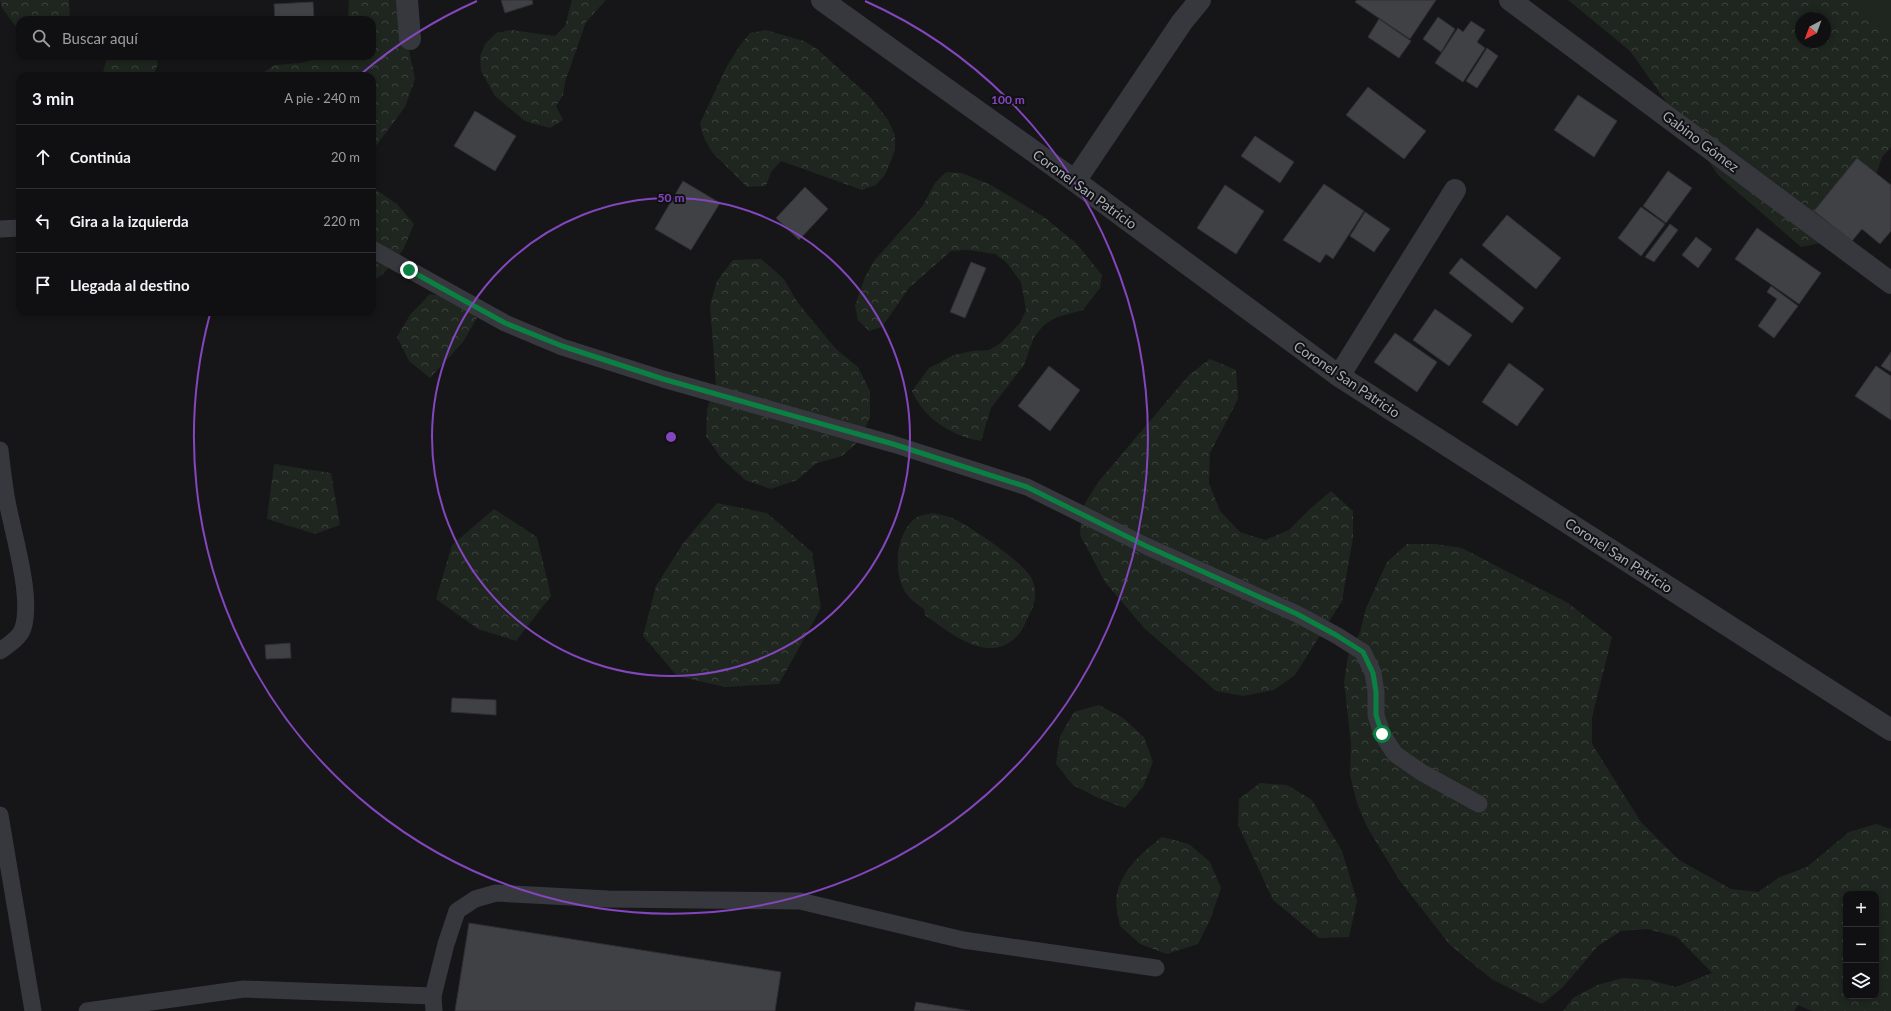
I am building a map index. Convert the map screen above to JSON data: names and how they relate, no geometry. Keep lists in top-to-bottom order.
{
  "streets": {
    "street": ["Gabino Gómez", "Coronel San Patricio"]
  },
  "north": "bottom left",
  "page": {
    "search": "Buscar aquí",
    "heading": ["3 min", "A pie · 240 m"],
    "list": [
      ["Continúa", "20 m"],
      ["Gira a la izquierda", "220 m"],
      "Llegada al destino"
    ],
    "map_buttons": ["+", "−"]
  },
  "rings": ["100 m", "50 m"]
}
